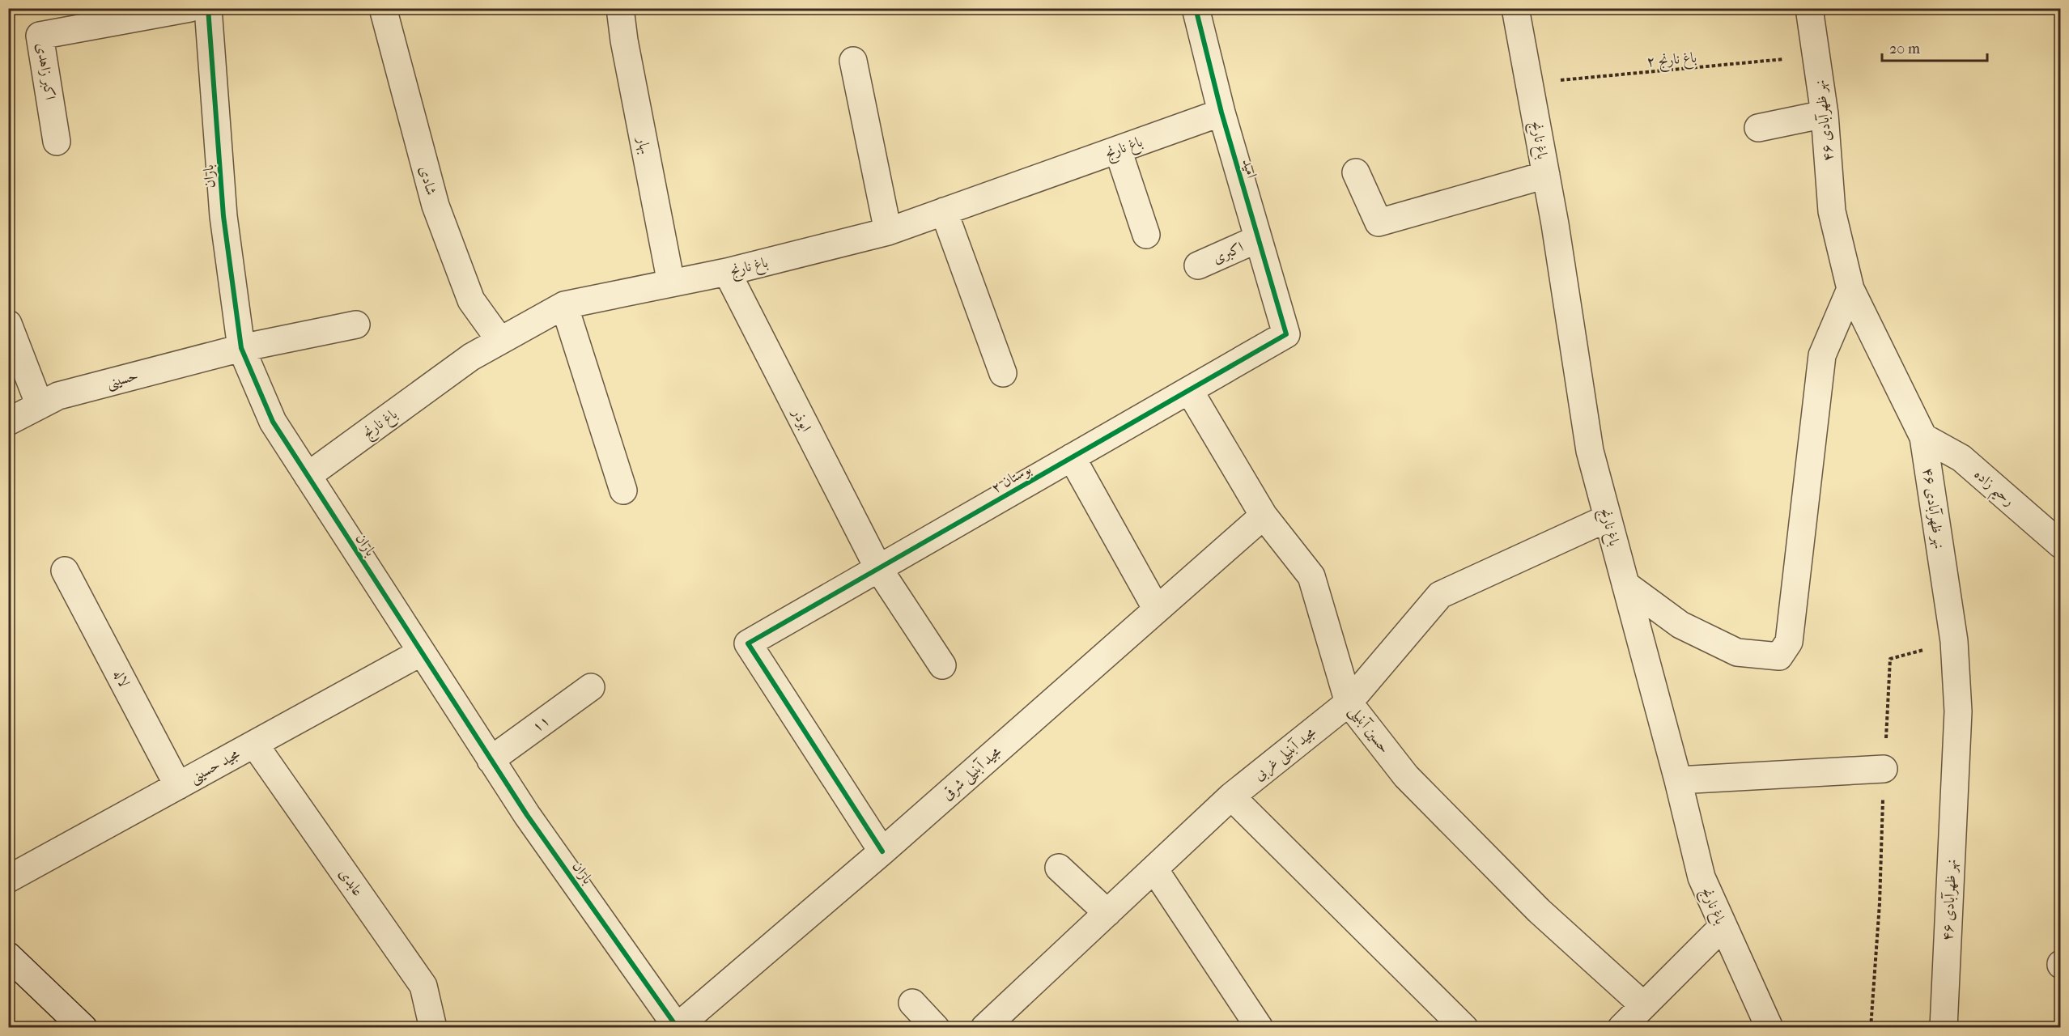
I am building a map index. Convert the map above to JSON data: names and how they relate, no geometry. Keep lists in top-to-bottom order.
{
  "streets": {
    "street": [
      "اکبر زاهدی",
      "نهر ظهرآبادی ۴۶",
      "باغ نارنج",
      "بهار",
      "امید",
      "باران",
      "شادی",
      "اکبری",
      "حسینی",
      "ابوذر",
      "بوستان ۲",
      "رحیم زاده",
      "لاله",
      "۱۱",
      "حسین آبنیلی",
      "مجید آبنیلی غربی",
      "مجید حسینی",
      "مجید آبنیلی شرقی",
      "عابدی"
    ],
    "path": ["باغ نارنج ۲"]
  },
  "crossings": [
    ["باغ نارنج ۲", "نهر ظهرآبادی ۴۶"],
    ["باغ نارنج ۲", "باغ نارنج"],
    ["نهر ظهرآبادی ۴۶", "رحیم زاده"],
    ["باغ نارنج", "بهار"],
    ["باغ نارنج", "امید"],
    ["باغ نارنج", "باران"],
    ["باغ نارنج", "شادی"],
    ["باغ نارنج", "ابوذر"],
    ["باغ نارنج", "مجید آبنیلی غربی"],
    ["امید", "اکبری"],
    ["امید", "بوستان ۲"],
    ["باران", "حسینی"],
    ["باران", "۱۱"],
    ["باران", "مجید حسینی"],
    ["باران", "مجید آبنیلی شرقی"],
    ["ابوذر", "بوستان ۲"],
    ["بوستان ۲", "حسین آبنیلی"],
    ["بوستان ۲", "مجید آبنیلی شرقی"],
    ["لاله", "مجید حسینی"],
    ["حسین آبنیلی", "مجید آبنیلی غربی"],
    ["حسین آبنیلی", "مجید آبنیلی شرقی"],
    ["مجید حسینی", "عابدی"]
  ],
  "scale_bar": "20 m"
}
